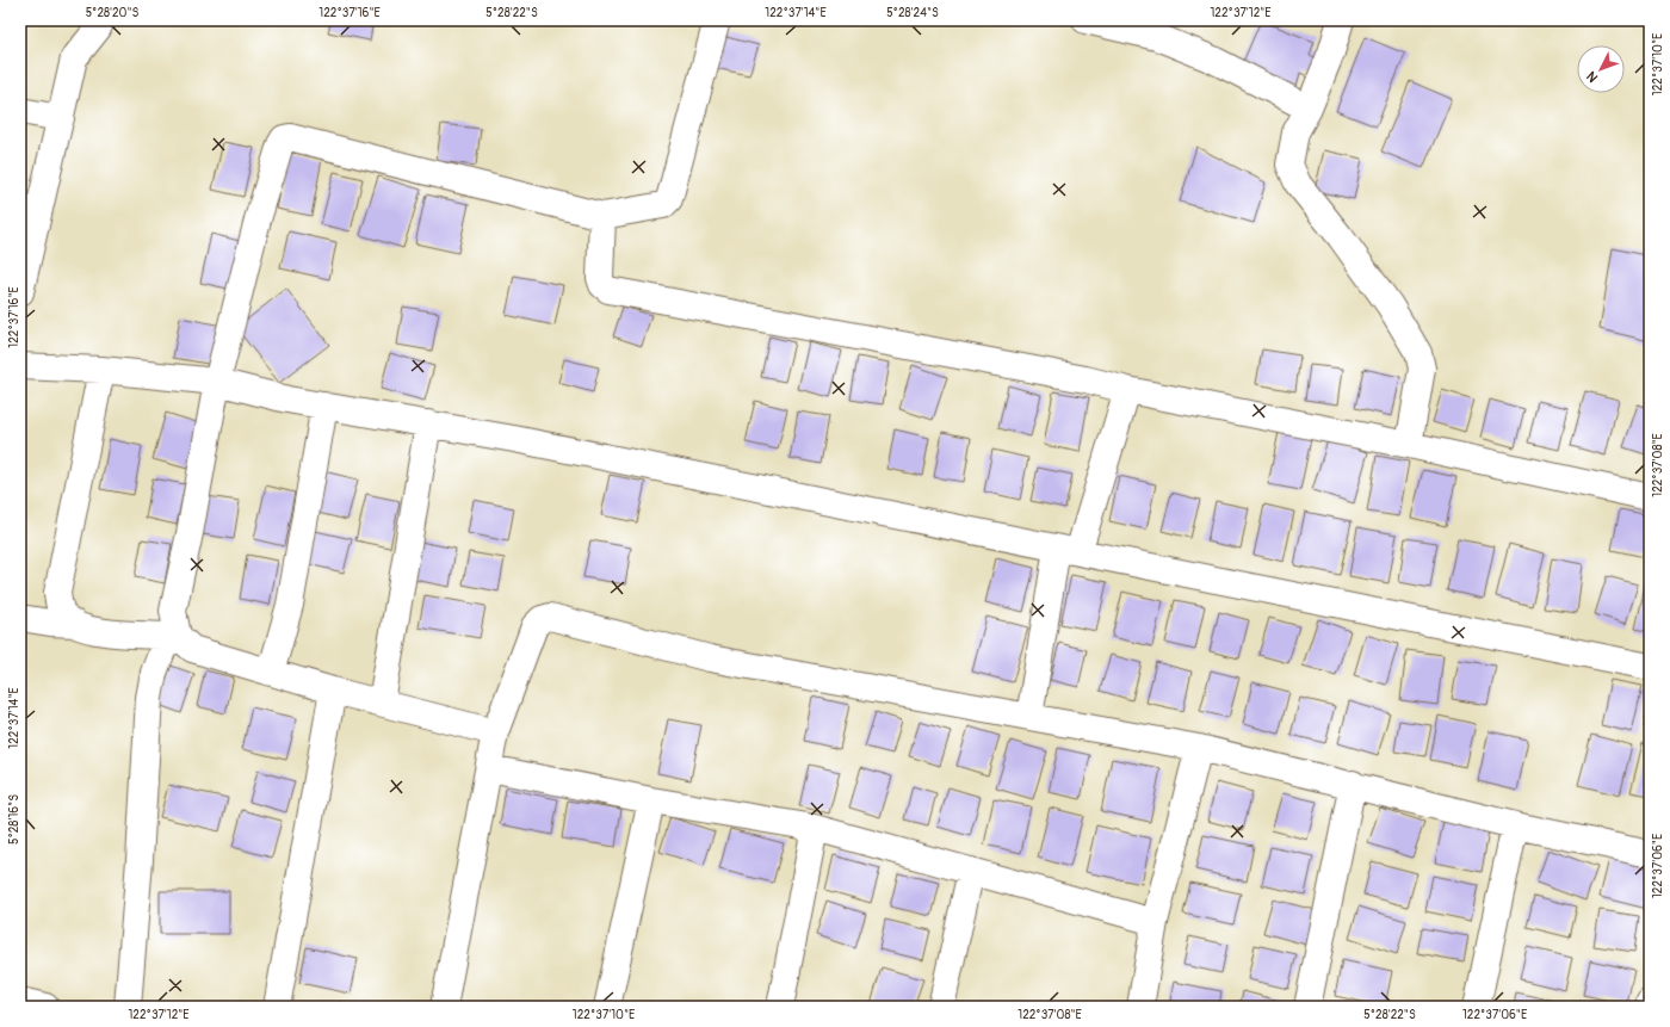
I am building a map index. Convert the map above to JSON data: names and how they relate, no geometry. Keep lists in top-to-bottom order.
{
  "north": "bottom left",
  "coordinates": [
    "5°28'20\"S",
    "122°37'16\"E",
    "5°28'22\"S",
    "122°37'14\"E",
    "5°28'24\"S",
    "122°37'12\"E",
    "122°37'10\"E",
    "122°37'08\"E",
    "5°28'16\"S",
    "122°37'06\"E"
  ]
}
